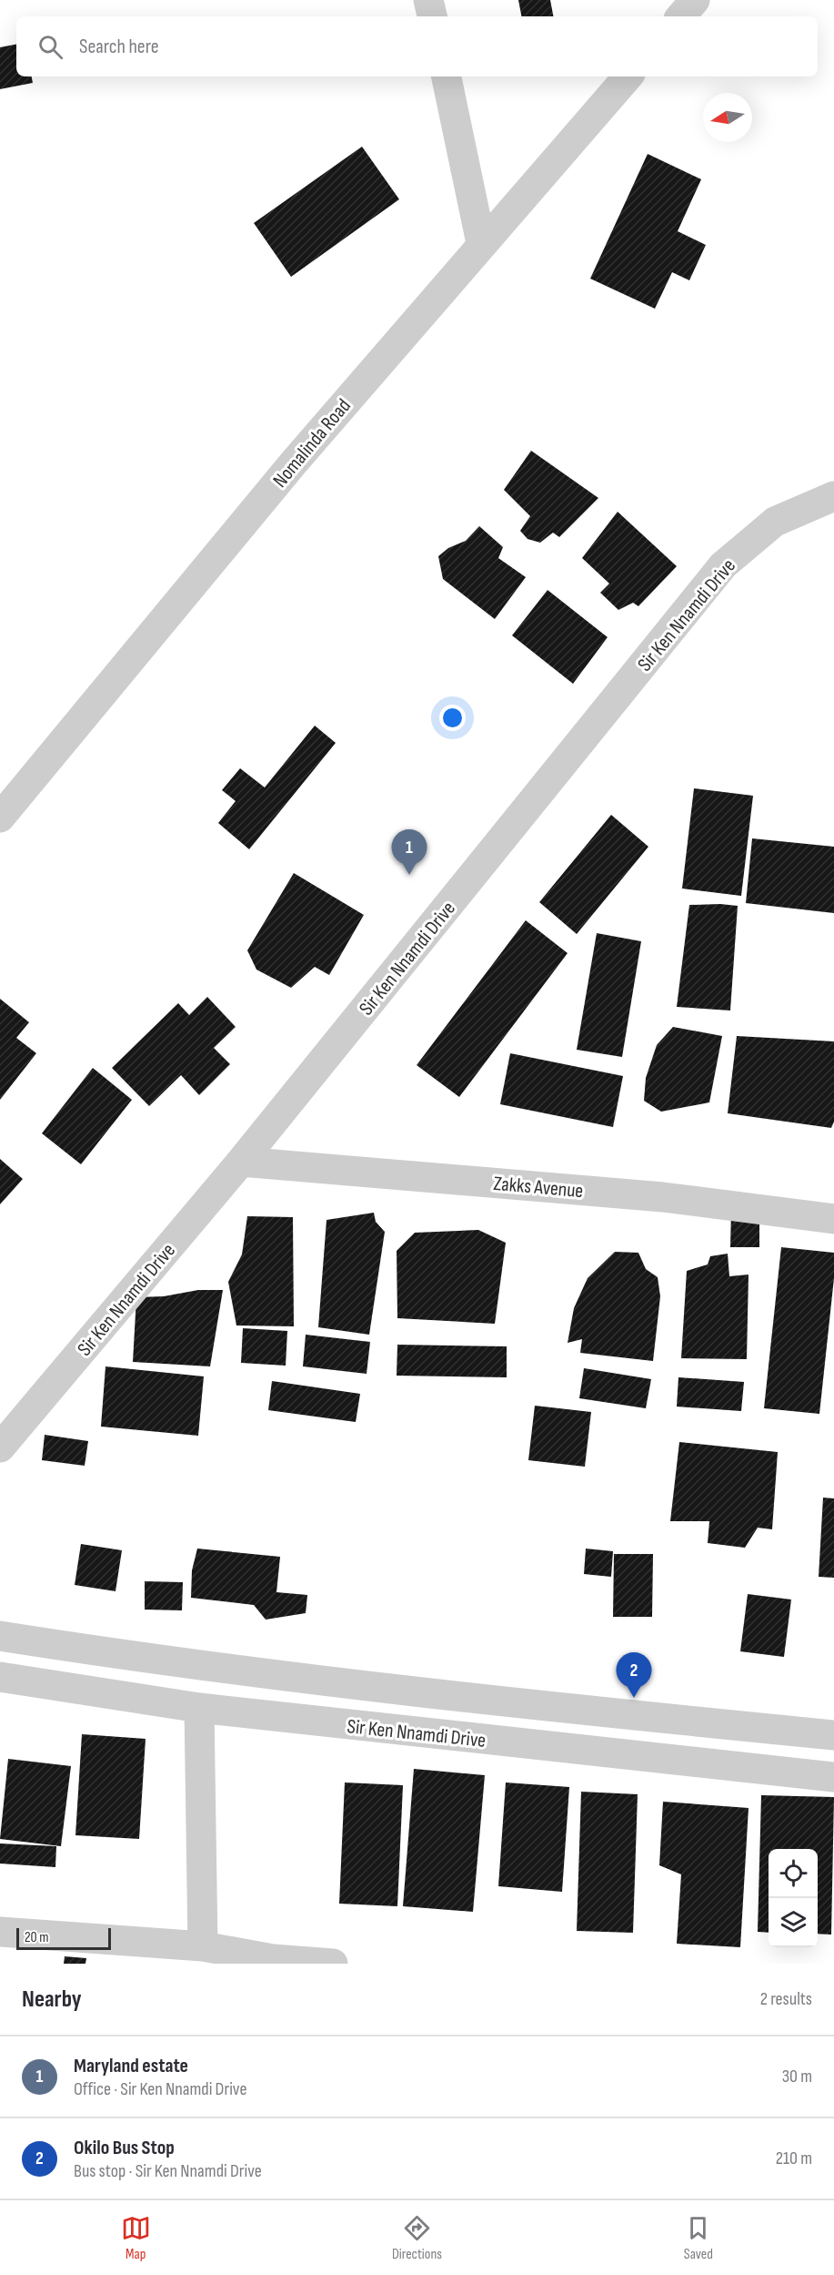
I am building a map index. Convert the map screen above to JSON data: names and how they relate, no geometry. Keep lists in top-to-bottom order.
{
  "streets": {
    "street": ["Nomalinda Road", "Sir Ken Nnamdi Drive", "Zakks Avenue"]
  },
  "crossings": [
    ["Sir Ken Nnamdi Drive", "Zakks Avenue"]
  ],
  "scale_bar": "20 m",
  "north": "left",
  "page": {
    "search": "Search here",
    "pins": ["1", "2"],
    "scale": "20 m",
    "heading": ["Nearby", "2 results"],
    "list": [
      {
        "mark": "1",
        "name": "Maryland estate",
        "note": "Office · Sir Ken Nnamdi Drive",
        "value": "30 m"
      },
      {
        "mark": "2",
        "name": "Okilo Bus Stop",
        "note": "Bus stop · Sir Ken Nnamdi Drive",
        "value": "210 m"
      }
    ],
    "nav": ["Map", "Directions", "Saved"]
  }
}
